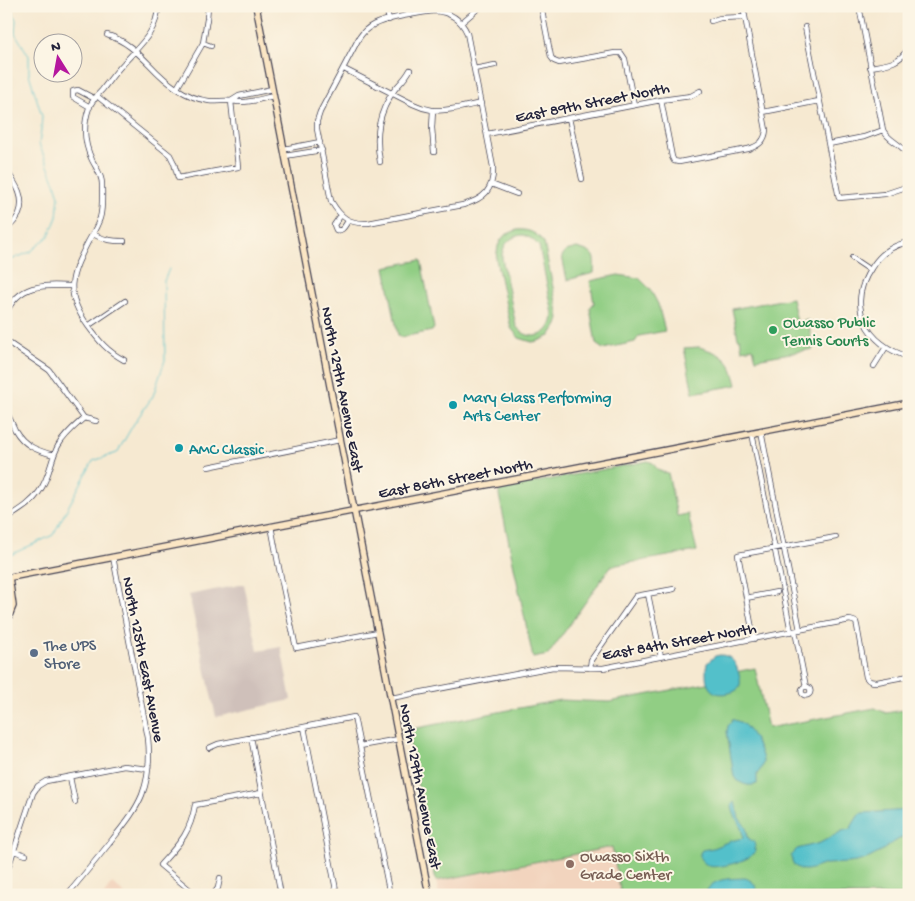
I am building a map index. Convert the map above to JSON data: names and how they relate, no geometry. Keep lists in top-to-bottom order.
{
  "streets": {
    "main road": ["North 129th Avenue East", "East 86th Street North"],
    "street": ["East 89th Street North", "East 84th Street North", "North 125th East Avenue"]
  },
  "crossings": [
    ["North 129th Avenue East", "East 86th Street North"],
    ["North 129th Avenue East", "East 84th Street North"],
    ["East 86th Street North", "North 125th East Avenue"]
  ],
  "places": [
    "Owasso Public Tennis Courts",
    "Mary Glass Performing Arts Center",
    "AMC Classic",
    "The UPS Store",
    "Owasso Sixth Grade Center"
  ],
  "north": "top"
}
